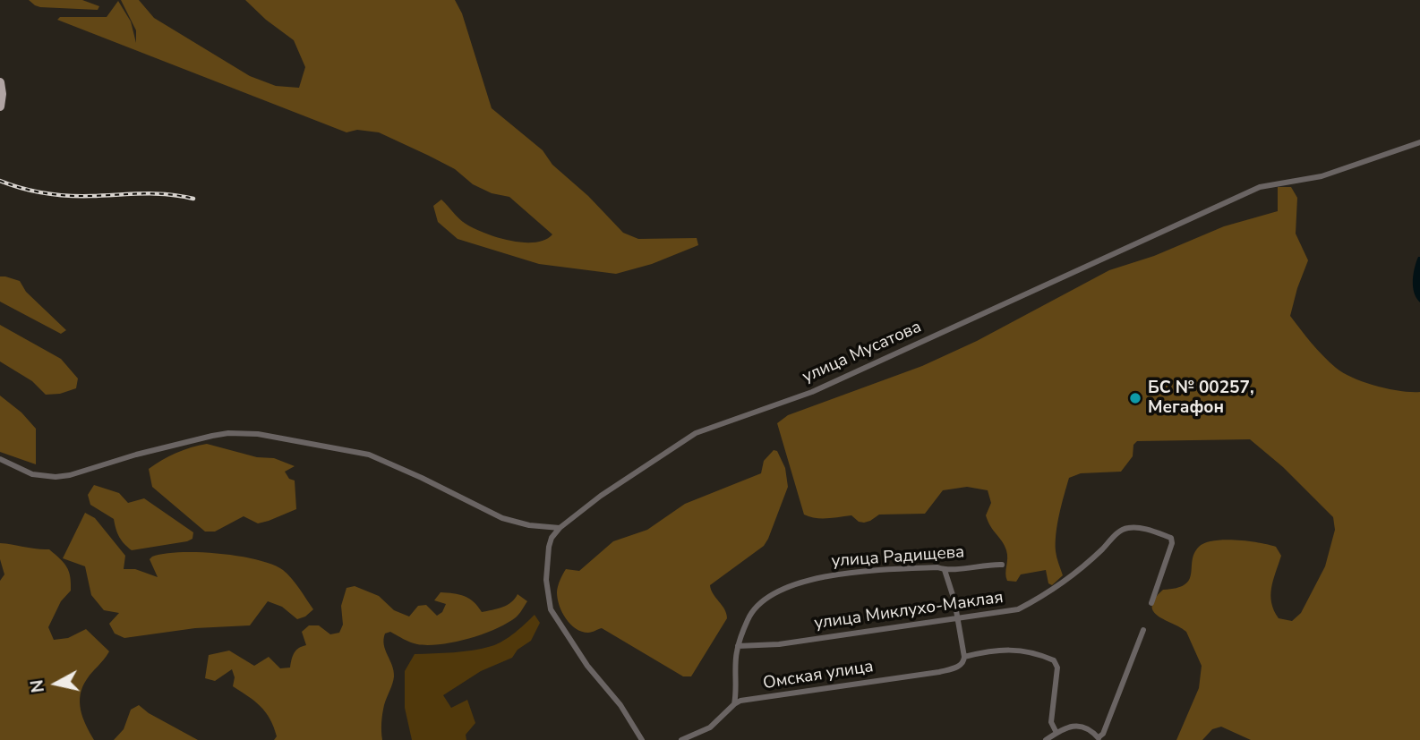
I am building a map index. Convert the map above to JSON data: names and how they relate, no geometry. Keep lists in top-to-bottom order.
{
  "streets": {
    "street": [
      "улица Мусатова",
      "улица Радищева",
      "улица Миклухо-Маклая",
      "Омская улица"
    ]
  },
  "crossings": [
    ["улица Радищева", "улица Миклухо-Маклая"],
    ["улица Радищева", "Омская улица"]
  ],
  "places": ["БС № 00257, Мегафон"],
  "north": "left"
}
